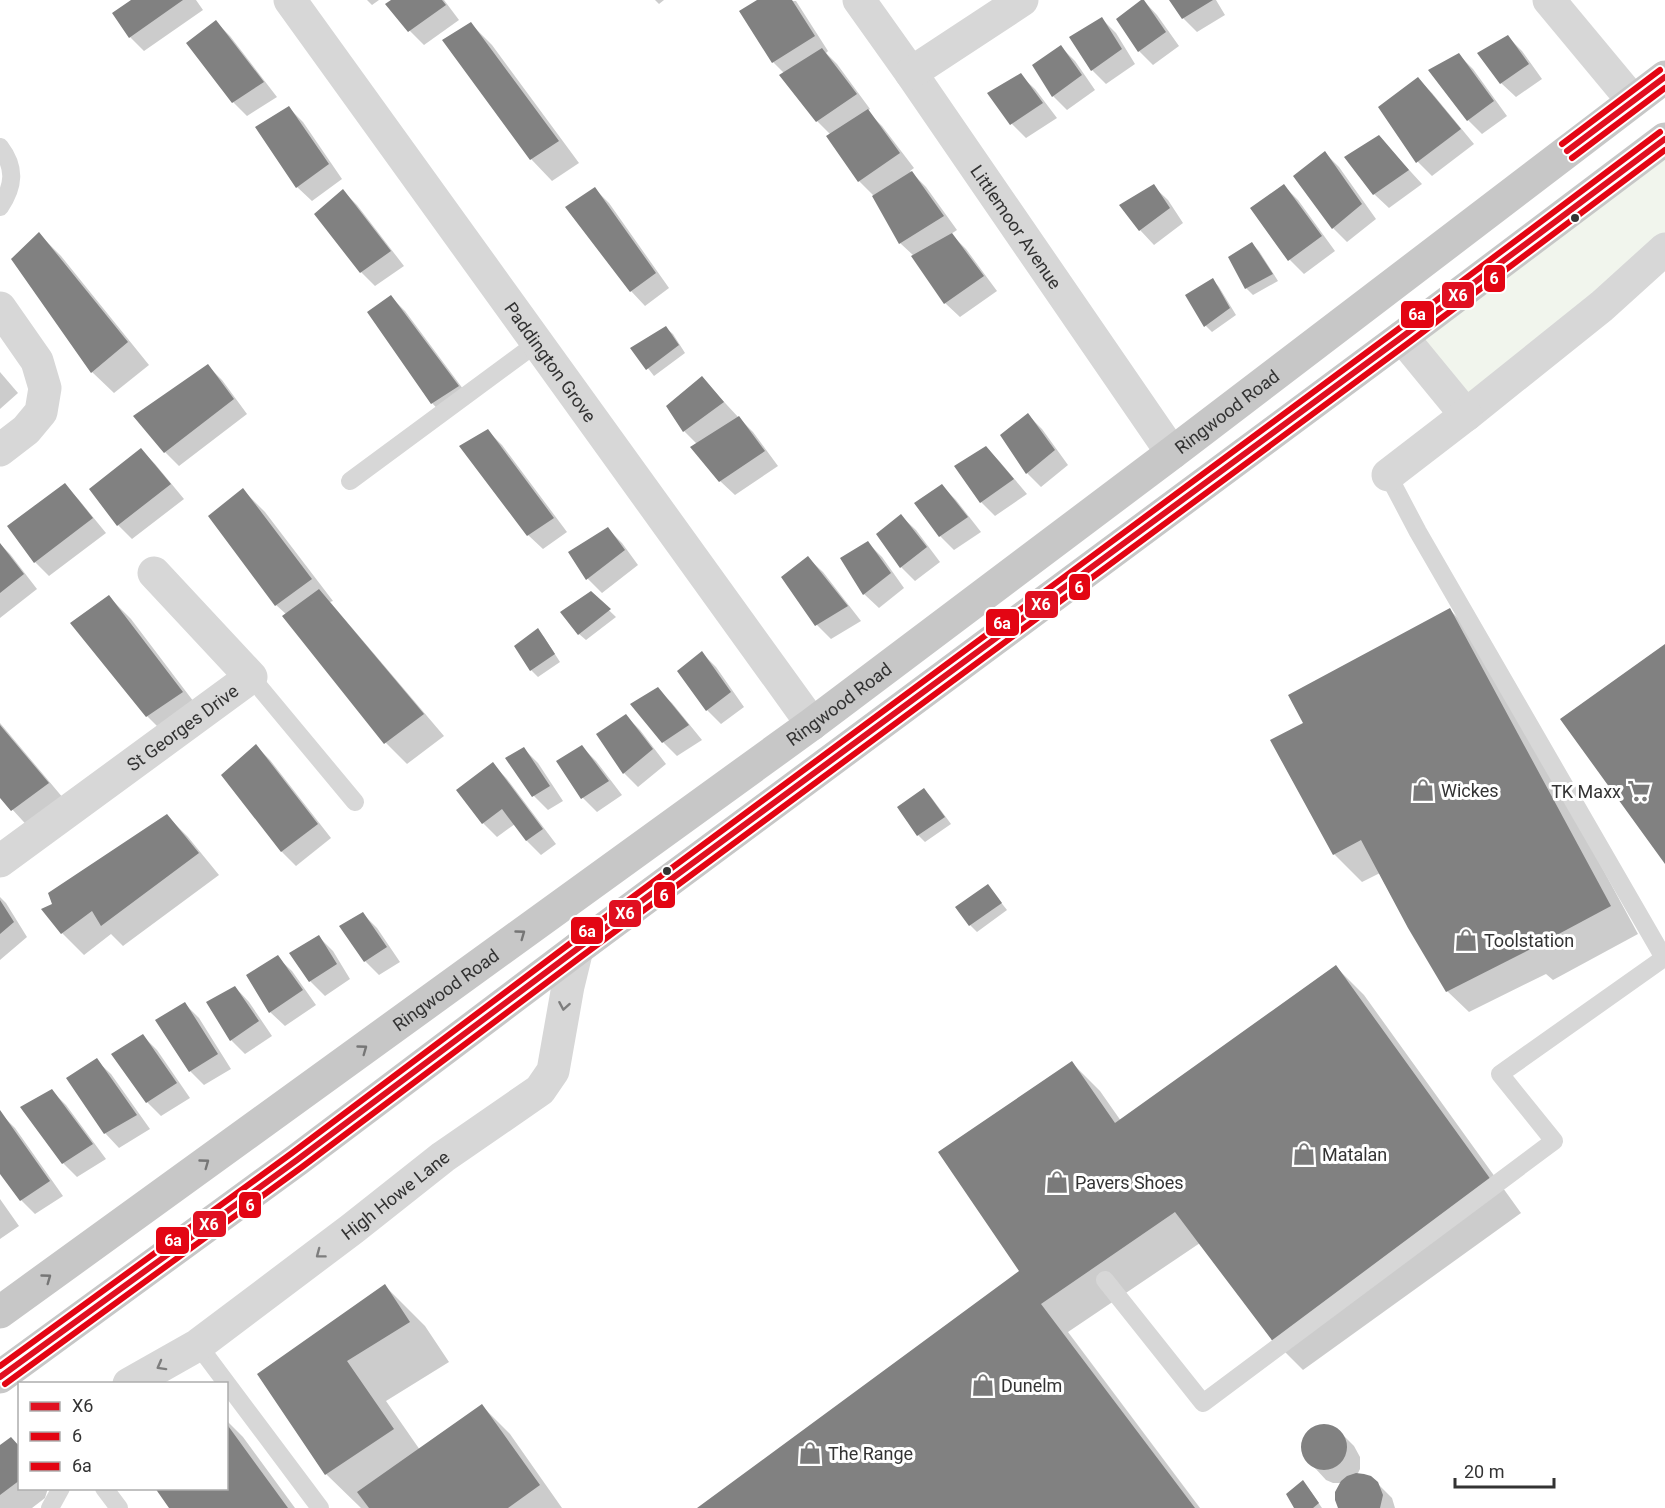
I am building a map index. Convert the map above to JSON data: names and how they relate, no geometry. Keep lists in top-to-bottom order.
{
  "streets": {
    "highway": ["Ringwood Road"],
    "street": [
      "Littlemoor Avenue",
      "Paddington Grove",
      "St Georges Drive",
      "High Howe Lane"
    ]
  },
  "crossings": [
    ["Littlemoor Avenue", "Ringwood Road"],
    ["Paddington Grove", "Ringwood Road"]
  ],
  "one_way": ["High Howe Lane"],
  "places": {
    "shop": [
      "Wickes",
      "Toolstation",
      "Matalan",
      "Pavers Shoes",
      "Dunelm",
      "The Range"
    ],
    "supermarket": ["TK Maxx"]
  },
  "lines": ["transit line 6a", "transit line X6", "transit line 6"],
  "legend": ["X6", "6", "6a"],
  "scale_bar": "20 m"
}
